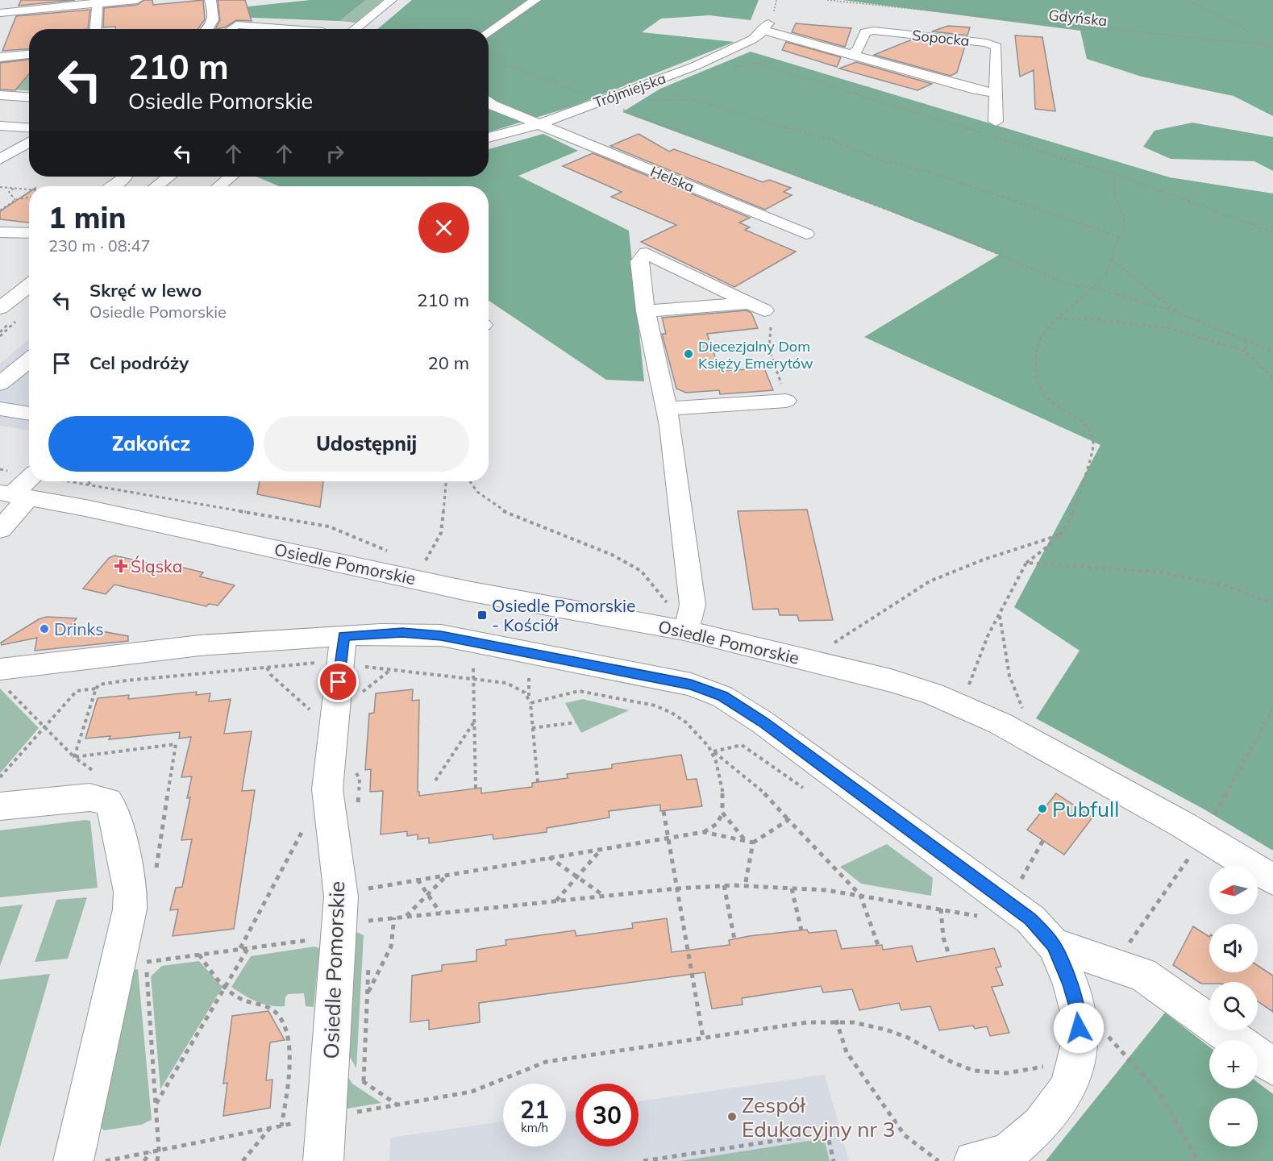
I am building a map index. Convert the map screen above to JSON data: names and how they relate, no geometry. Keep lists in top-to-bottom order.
{
  "streets": {
    "street": [
      "Sopocka",
      "Trójmiejska",
      "Helska",
      "Osiedle Pomorskie"
    ],
    "path": ["Gdyńska"]
  },
  "crossings": [
    ["Sopocka", "Trójmiejska"],
    ["Trójmiejska", "Helska"]
  ],
  "places": {
    "other": [
      "Diecezjalny Dom Księży Emerytów",
      "Drinks",
      "Pubfull",
      "Zespół Edukacyjny nr 3"
    ],
    "health": ["Śląska"],
    "transit": ["Osiedle Pomorskie - Kościół"]
  },
  "north": "left",
  "page": {
    "turn": ["210 m", "Osiedle Pomorskie"],
    "heading": ["1 min", "230 m · 08:47"],
    "list": [
      {
        "name": "Skręć w lewo",
        "note": "Osiedle Pomorskie",
        "value": "210 m"
      },
      {
        "name": "Cel podróży",
        "value": "20 m"
      }
    ],
    "buttons": ["Zakończ", "Udostępnij"],
    "map_buttons": ["+", "−"],
    "speed": "21 km/h",
    "limit": "30"
  }
}
